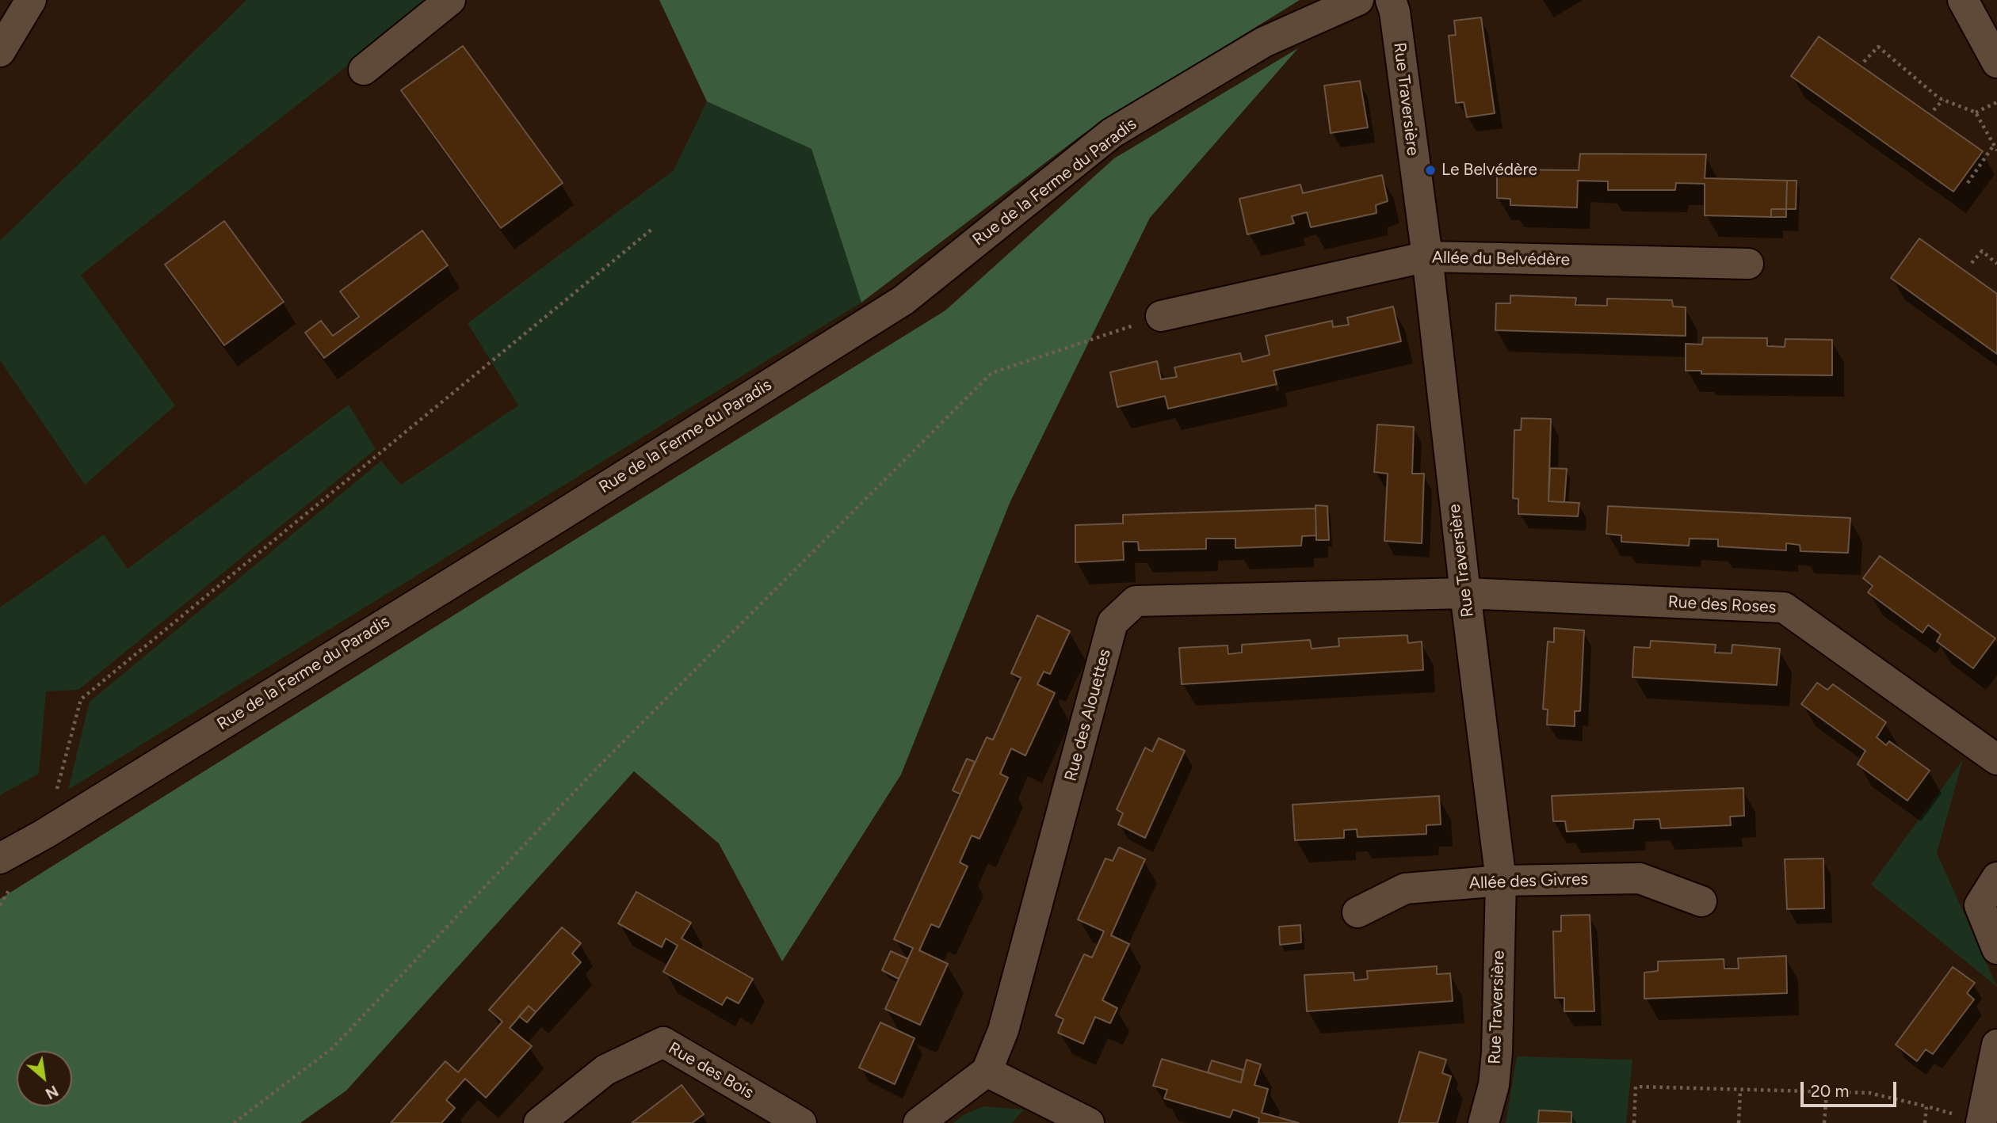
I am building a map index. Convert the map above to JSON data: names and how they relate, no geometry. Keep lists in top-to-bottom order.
{
  "streets": {
    "street": [
      "Rue Traversière",
      "Rue de la Ferme du Paradis",
      "Allée du Belvédère",
      "Rue des Roses",
      "Rue des Alouettes",
      "Allée des Givres",
      "Rue des Bois"
    ]
  },
  "crossings": [
    ["Rue Traversière", "Allée du Belvédère"],
    ["Rue Traversière", "Rue des Roses"],
    ["Rue Traversière", "Rue des Alouettes"],
    ["Rue Traversière", "Allée des Givres"],
    ["Rue des Roses", "Rue des Alouettes"]
  ],
  "places": ["Le Belvédère"],
  "scale_bar": "20 m",
  "north": "bottom right"
}
